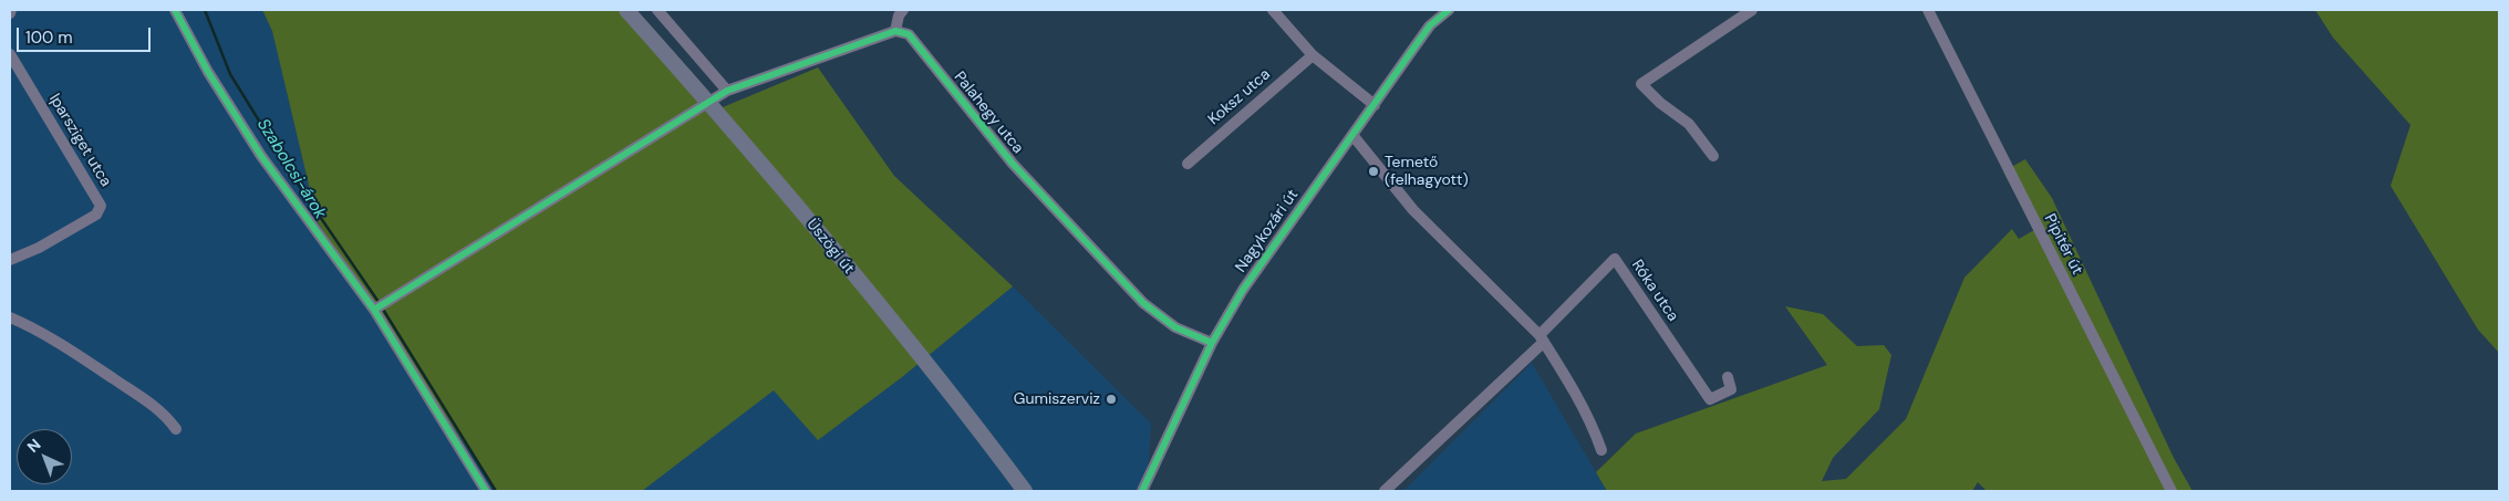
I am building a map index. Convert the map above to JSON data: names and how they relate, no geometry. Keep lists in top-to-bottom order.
{
  "streets": {
    "main road": ["Üszögi út"],
    "street": [
      "Koksz utca",
      "Palahegy utca",
      "Iparsziget utca",
      "Nagykozári út",
      "Pipitér út",
      "Róka utca"
    ]
  },
  "crossings": [
    ["Palahegy utca", "Nagykozári út"]
  ],
  "water": ["Szabolcsi-árok"],
  "places": ["Temető (felhagyott)", "Gumiszerviz"],
  "scale_bar": "100 m",
  "north": "top left"
}
